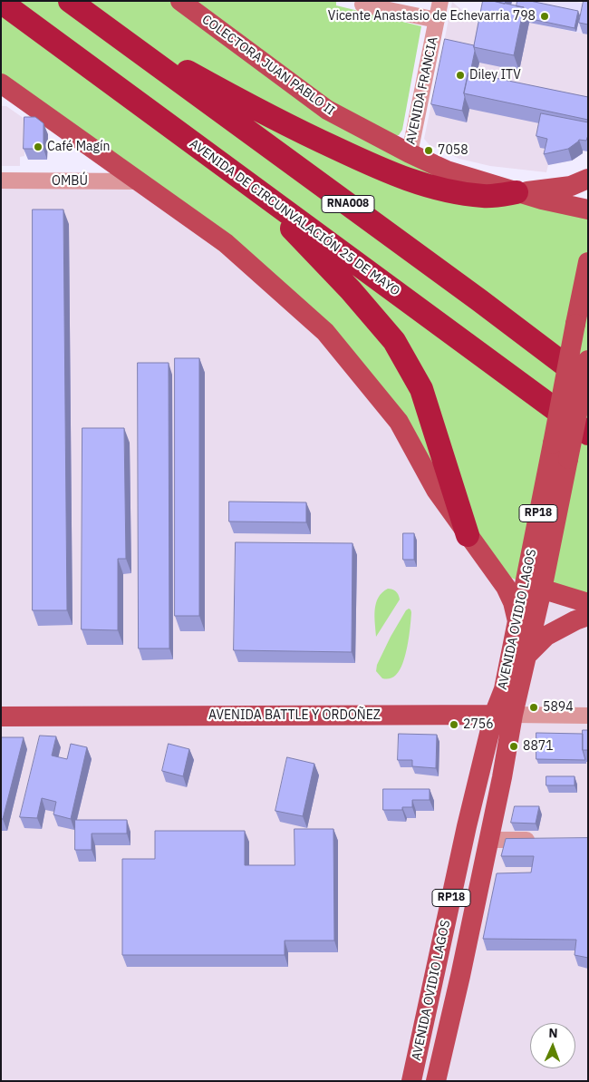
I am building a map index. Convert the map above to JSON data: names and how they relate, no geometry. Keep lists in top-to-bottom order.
{
  "streets": {
    "highway": ["RNA008", "AVENIDA DE CIRCUNVALACIÓN 25 DE MAYO"],
    "main road": [
      "COLECTORA JUAN PABLO II",
      "RP18",
      "AVENIDA OVIDIO LAGOS",
      "AVENIDA BATTLE Y ORDOÑEZ"
    ],
    "street": ["AVENIDA FRANCIA", "OMBÚ"]
  },
  "crossings": [
    ["COLECTORA JUAN PABLO II", "AVENIDA FRANCIA"],
    ["RP18", "AVENIDA OVIDIO LAGOS"],
    ["AVENIDA OVIDIO LAGOS", "AVENIDA BATTLE Y ORDOÑEZ"]
  ],
  "places": [
    "Vicente Anastasio de Echevarria 798",
    "Diley ITV",
    "Café Magín",
    "7058",
    "5894",
    "2756",
    "8871"
  ],
  "north": "top"
}
